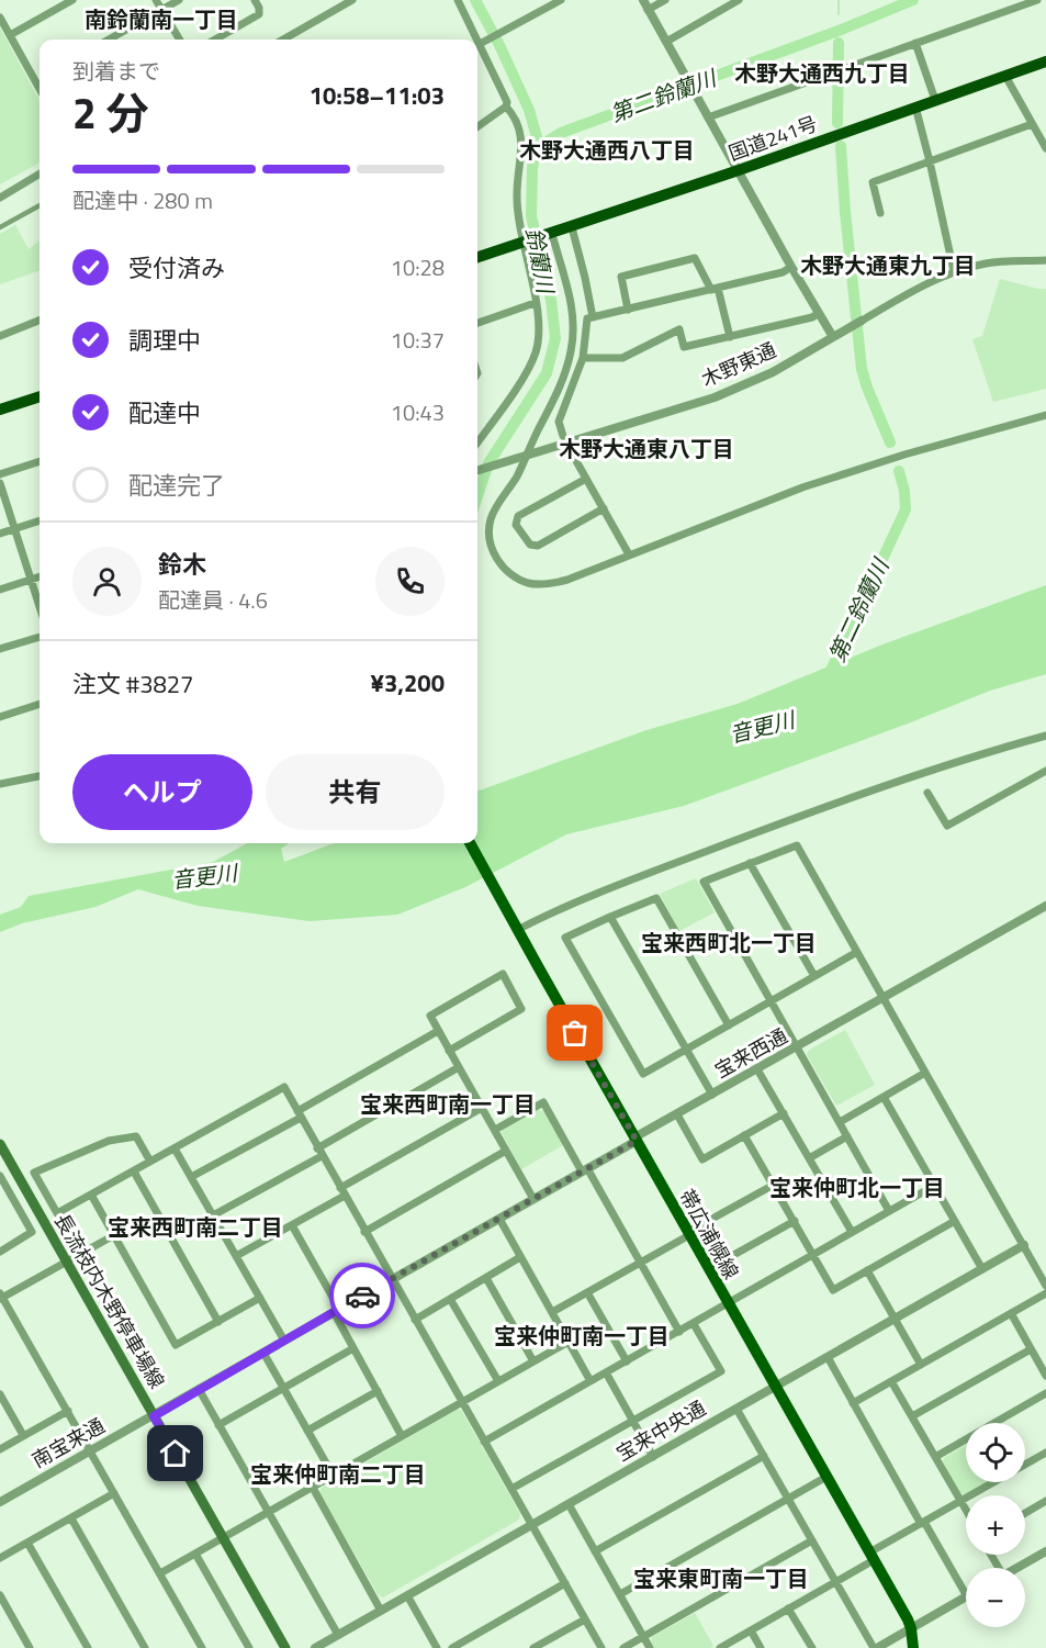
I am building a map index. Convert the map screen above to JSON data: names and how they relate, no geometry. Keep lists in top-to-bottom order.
{
  "streets": {
    "highway": ["国道241号"],
    "main road": ["帯広浦幌線", "長流枝内木野停車場線"],
    "street": [
      "木野東通",
      "宝来西通",
      "宝来中央通",
      "南宝来通"
    ]
  },
  "crossings": [
    ["宝来西通", "帯広浦幌線"],
    ["宝来西通", "長流枝内木野停車場線"],
    ["宝来西通", "南宝来通"],
    ["帯広浦幌線", "宝来中央通"],
    ["長流枝内木野停車場線", "南宝来通"]
  ],
  "districts": [
    "南鈴蘭南一丁目",
    "木野大通西九丁目",
    "木野大通西八丁目",
    "木野大通東九丁目",
    "木野大通東八丁目",
    "宝来西町北一丁目",
    "宝来西町南一丁目",
    "宝来仲町北一丁目",
    "宝来西町南二丁目",
    "宝来仲町南一丁目",
    "宝来仲町南二丁目",
    "宝来東町南一丁目"
  ],
  "water": ["第二鈴蘭川", "鈴蘭川", "音更川"],
  "page": {
    "heading": ["2 分", "到着まで", "10:58–11:03"],
    "panel": [
      "鈴木",
      "配達員 · 4.6",
      "注文 #3827",
      "¥3,200"
    ],
    "bar": "配達中 · 280 m",
    "list": [
      ["受付済み", "10:28"],
      ["調理中", "10:37"],
      ["配達中", "10:43"],
      "配達完了"
    ],
    "buttons": ["ヘルプ", "共有"],
    "map_buttons": ["+", "−"]
  }
}
